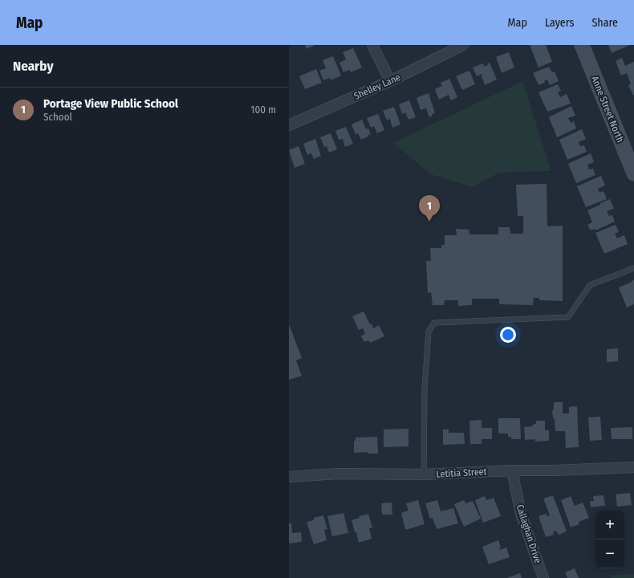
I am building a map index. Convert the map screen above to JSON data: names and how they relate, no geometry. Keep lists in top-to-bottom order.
{
  "streets": {
    "street": [
      "Shelley Lane",
      "Anne Street North",
      "Letitia Street",
      "Callaghan Drive"
    ]
  },
  "crossings": [
    ["Letitia Street", "Callaghan Drive"]
  ],
  "page": {
    "header": "Map",
    "nav": ["Map", "Layers", "Share"],
    "heading": "Nearby",
    "list": [
      {
        "mark": "1",
        "name": "Portage View Public School",
        "note": "School",
        "value": "100 m"
      }
    ],
    "pins": "1",
    "map_buttons": ["+", "−"]
  }
}
